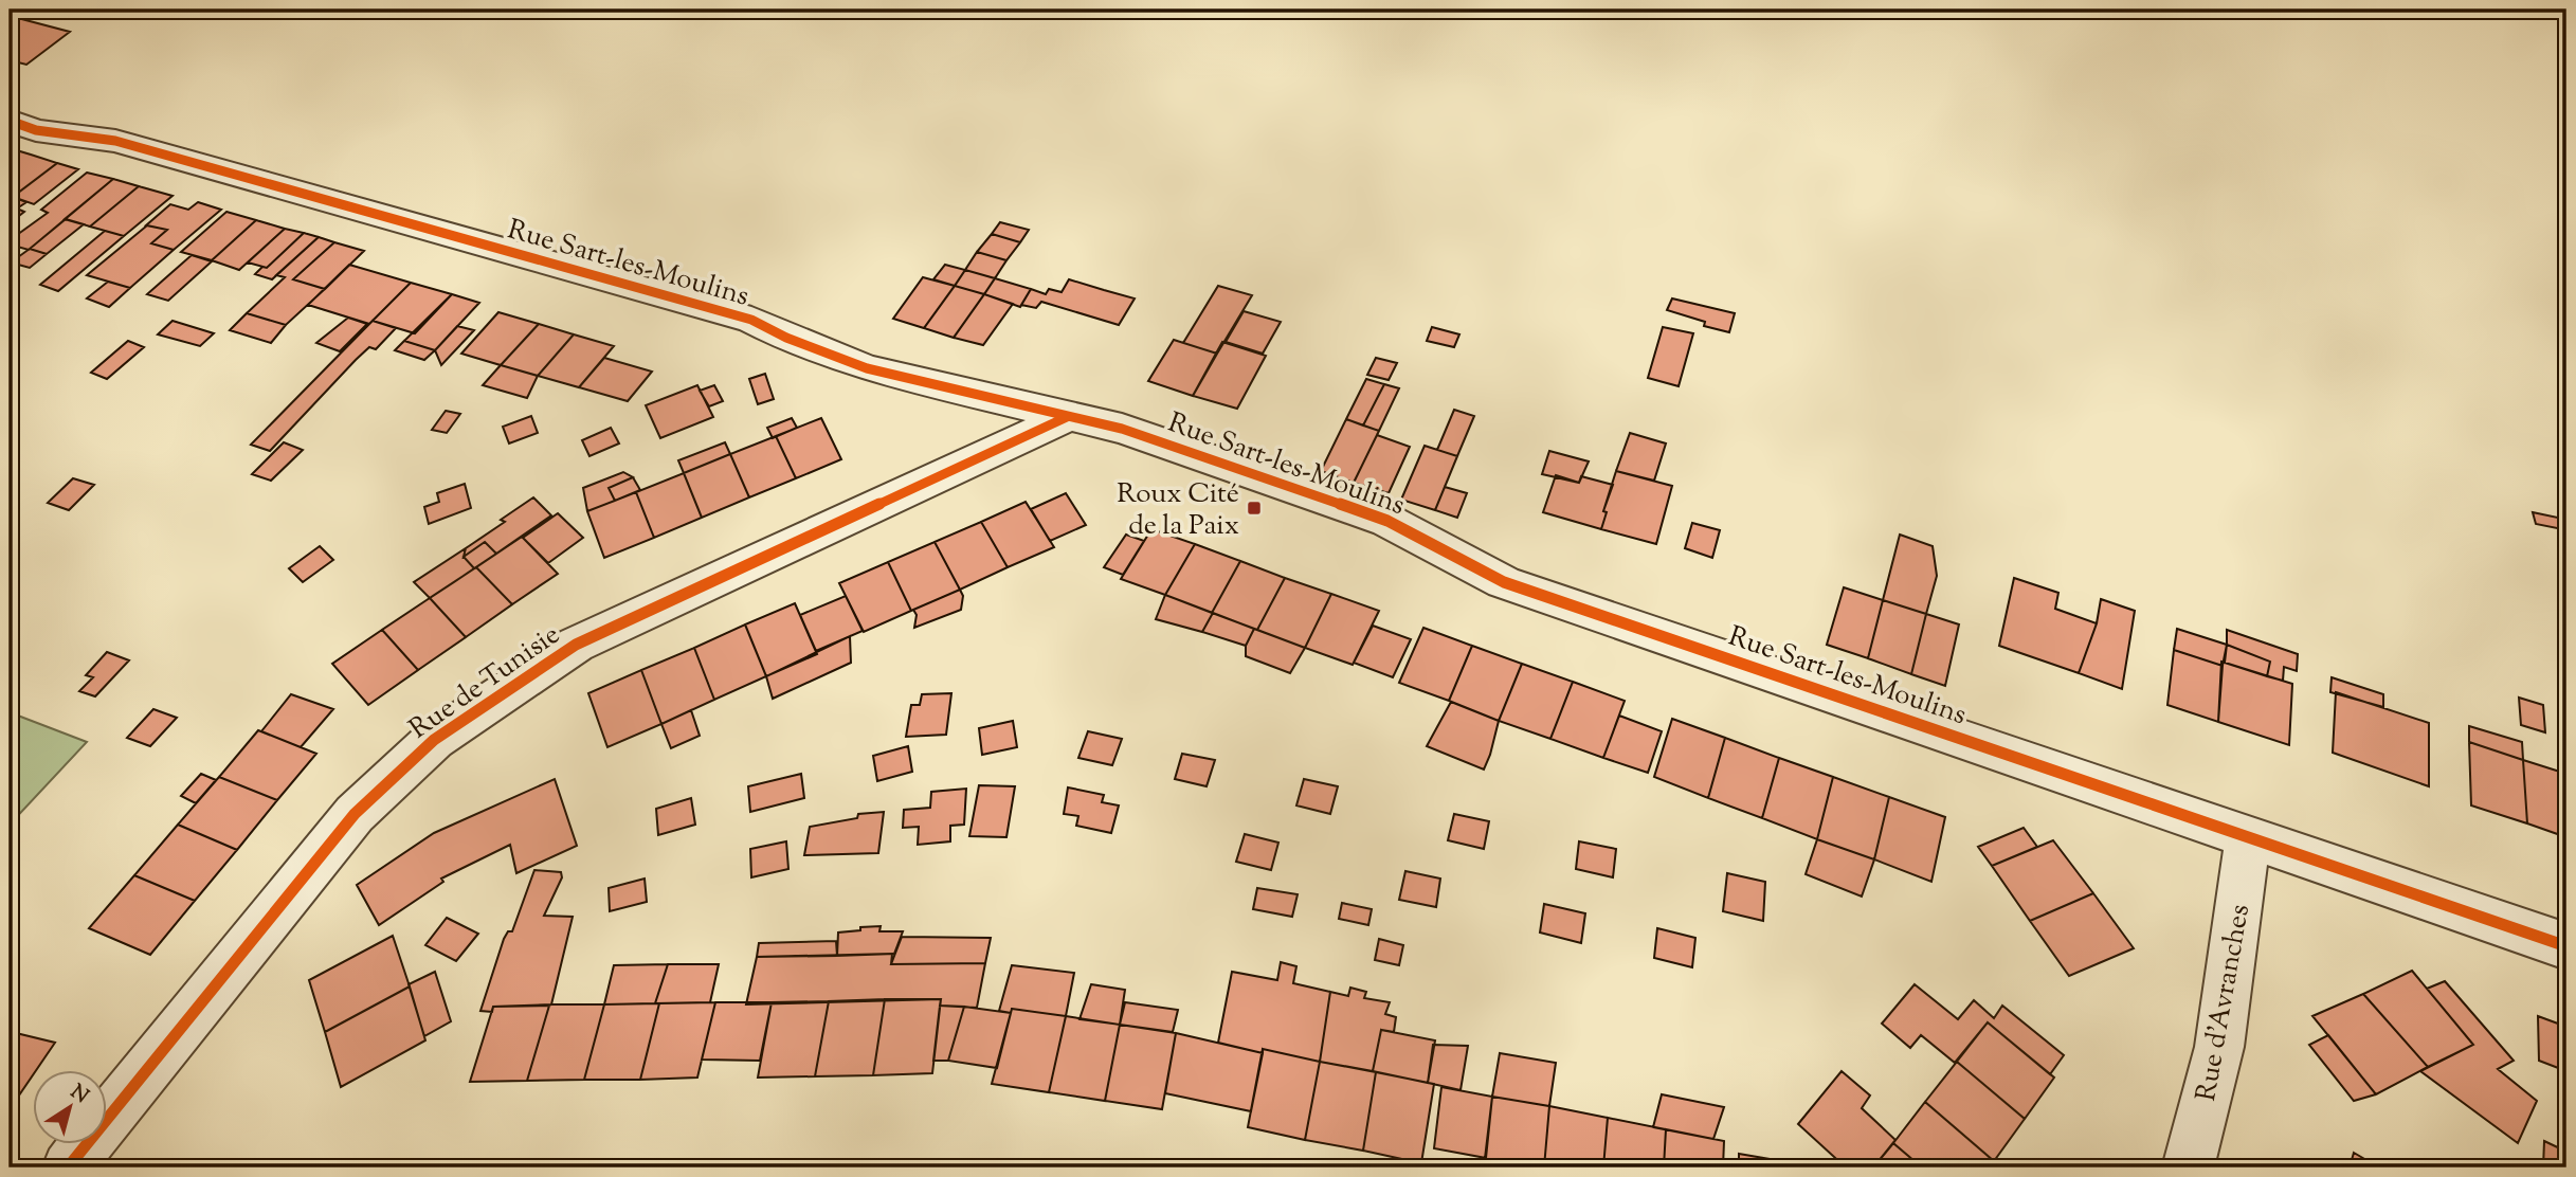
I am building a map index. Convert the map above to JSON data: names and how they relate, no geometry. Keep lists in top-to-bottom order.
{
  "streets": {
    "street": ["Rue Sart-les-Moulins", "Rue de Tunisie", "Rue d'Avranches"]
  },
  "crossings": [
    ["Rue Sart-les-Moulins", "Rue de Tunisie"],
    ["Rue Sart-les-Moulins", "Rue d'Avranches"]
  ],
  "places": {
    "transit": ["Roux Cité de la Paix"]
  },
  "north": "top right"
}
